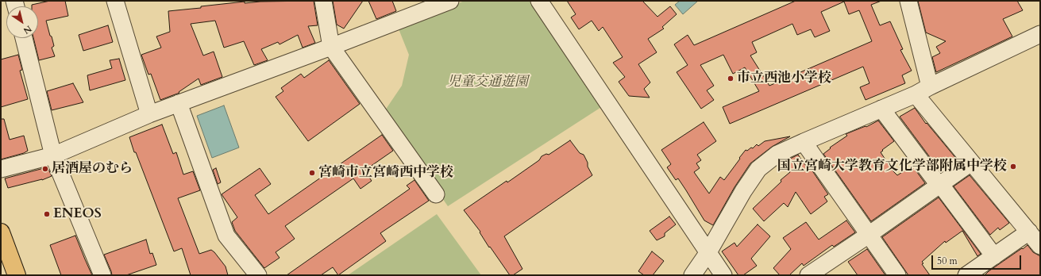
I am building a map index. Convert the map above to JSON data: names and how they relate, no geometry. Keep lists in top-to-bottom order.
{
  "parks": ["児童交通遊園"],
  "places": [
    "市立西池小学校",
    "国立宮崎大学教育文化学部附属中学校",
    "居酒屋のむら",
    "宮崎市立宮崎西中学校",
    "ENEOS"
  ],
  "scale_bar": "50 m",
  "north": "bottom right"
}
